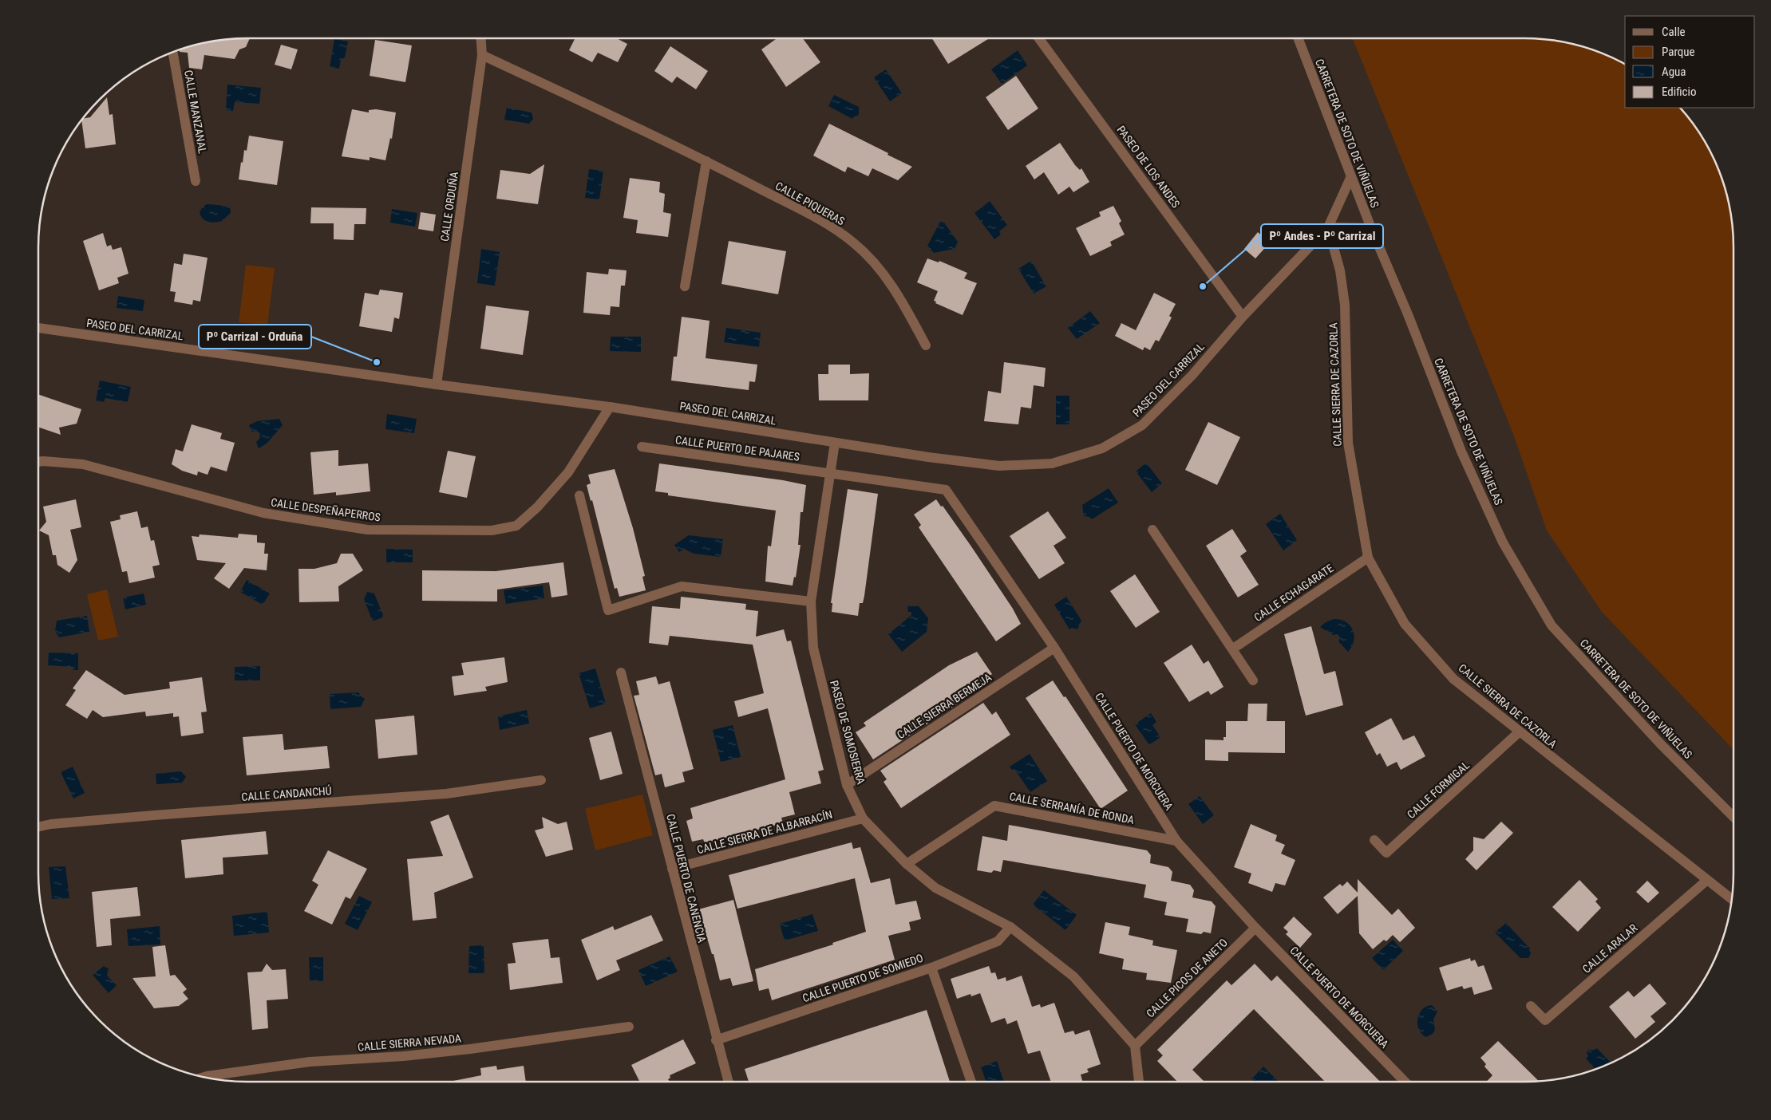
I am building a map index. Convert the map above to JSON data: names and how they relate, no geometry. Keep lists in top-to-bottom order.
{
  "streets": {
    "street": [
      "CALLE MANZANAL",
      "CARRETERA DE SOTO DE VIÑUELAS",
      "PASEO DE LOS ANDES",
      "CALLE PIQUERAS",
      "CALLE ORDUÑA",
      "PASEO DEL CARRIZAL",
      "CALLE SIERRA DE CAZORLA",
      "CALLE PUERTO DE PAJARES",
      "CALLE DESPEÑAPERROS",
      "CALLE ECHAGARATE",
      "CALLE SIERRA BERMEJA",
      "PASEO DE SOMOSIERRA",
      "CALLE PUERTO DE MORCUERA",
      "CALLE FORMIGAL",
      "CALLE CANDANCHÚ",
      "CALLE SERRANÍA DE RONDA",
      "CALLE SIERRA DE ALBARRACÍN",
      "CALLE PUERTO DE CANENCIA",
      "CALLE ARALAR",
      "CALLE PUERTO DE SOMIEDO",
      "CALLE PICOS DE ANETO",
      "CALLE SIERRA NEVADA"
    ]
  },
  "crossings": [
    ["CARRETERA DE SOTO DE VIÑUELAS", "PASEO DEL CARRIZAL"],
    ["PASEO DE LOS ANDES", "PASEO DEL CARRIZAL"],
    ["CALLE PIQUERAS", "CALLE ORDUÑA"],
    ["CALLE ORDUÑA", "PASEO DEL CARRIZAL"],
    ["PASEO DEL CARRIZAL", "CALLE SIERRA DE CAZORLA"],
    ["PASEO DEL CARRIZAL", "CALLE DESPEÑAPERROS"],
    ["PASEO DEL CARRIZAL", "PASEO DE SOMOSIERRA"],
    ["CALLE SIERRA DE CAZORLA", "CALLE ECHAGARATE"],
    ["CALLE SIERRA DE CAZORLA", "CALLE FORMIGAL"],
    ["CALLE SIERRA DE CAZORLA", "CALLE ARALAR"],
    ["CALLE PUERTO DE PAJARES", "PASEO DE SOMOSIERRA"],
    ["CALLE PUERTO DE PAJARES", "CALLE PUERTO DE MORCUERA"],
    ["CALLE SIERRA BERMEJA", "PASEO DE SOMOSIERRA"],
    ["CALLE SIERRA BERMEJA", "CALLE PUERTO DE MORCUERA"],
    ["PASEO DE SOMOSIERRA", "CALLE PUERTO DE MORCUERA"],
    ["PASEO DE SOMOSIERRA", "CALLE SERRANÍA DE RONDA"],
    ["PASEO DE SOMOSIERRA", "CALLE SIERRA DE ALBARRACÍN"],
    ["PASEO DE SOMOSIERRA", "CALLE PUERTO DE SOMIEDO"],
    ["PASEO DE SOMOSIERRA", "CALLE PICOS DE ANETO"],
    ["CALLE PUERTO DE MORCUERA", "CALLE SERRANÍA DE RONDA"],
    ["CALLE PUERTO DE MORCUERA", "CALLE PICOS DE ANETO"],
    ["CALLE SIERRA DE ALBARRACÍN", "CALLE PUERTO DE CANENCIA"],
    ["CALLE PUERTO DE CANENCIA", "CALLE PUERTO DE SOMIEDO"]
  ],
  "places": ["Pº Andes - Pº Carrizal", "Pº Carrizal - Orduña"],
  "legend": [
    "Calle",
    "Parque",
    "Agua",
    "Edificio"
  ]
}
